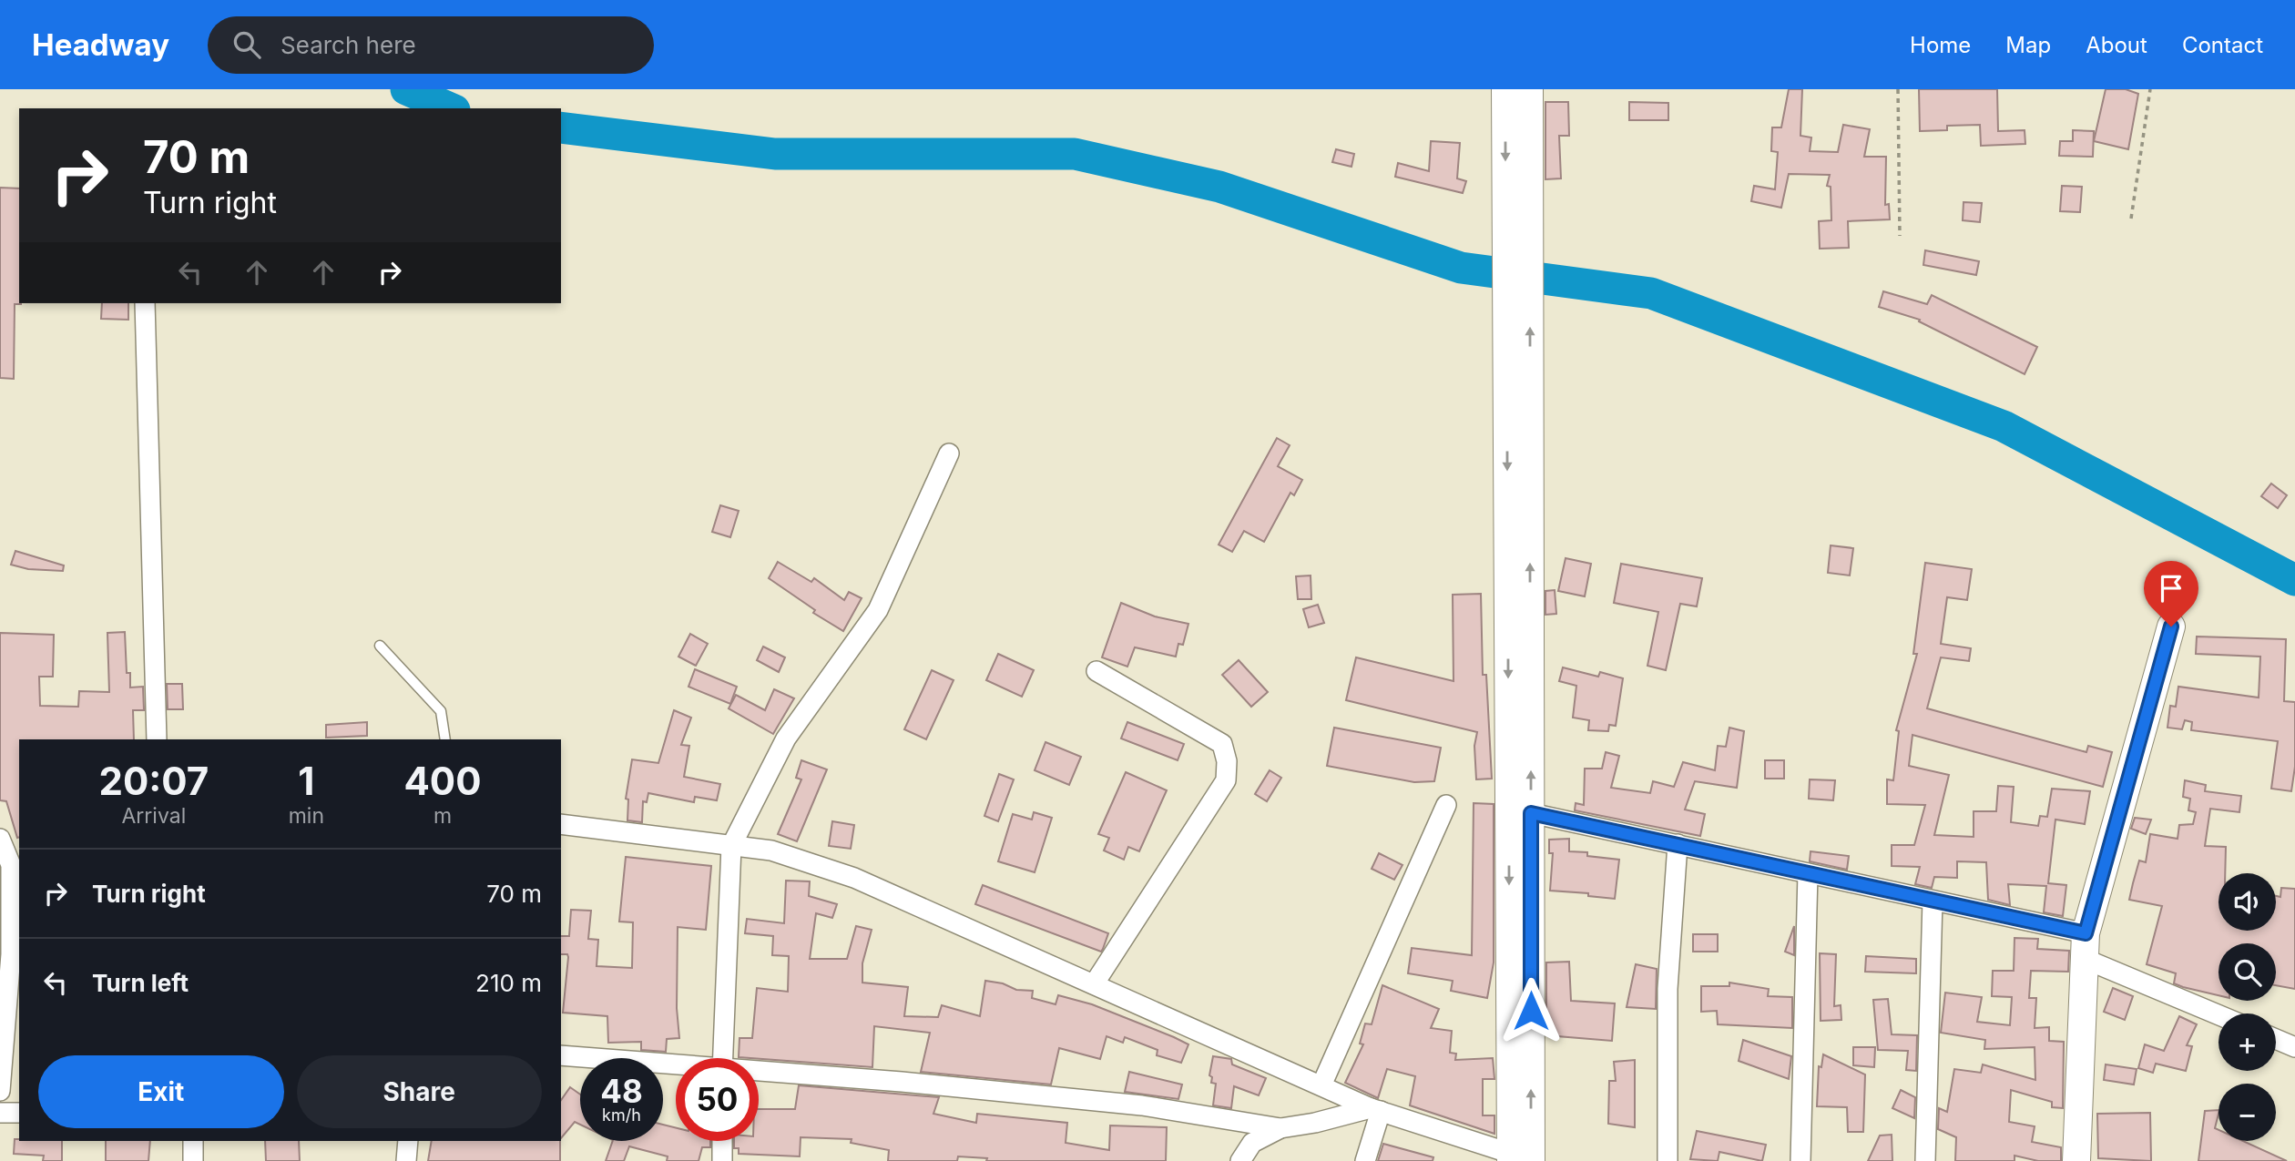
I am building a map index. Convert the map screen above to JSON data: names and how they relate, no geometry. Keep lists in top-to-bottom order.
{
  "page": {
    "header": "Headway",
    "search": "Search here",
    "nav": [
      "Home",
      "Map",
      "About",
      "Contact"
    ],
    "turn": ["70 m", "Turn right"],
    "eta": [
      "20:07",
      "Arrival",
      "1",
      "min",
      "400",
      "m"
    ],
    "list": [
      {
        "name": "Turn right",
        "value": "70 m"
      },
      {
        "name": "Turn left",
        "value": "210 m"
      }
    ],
    "map_buttons": ["+", "−"],
    "buttons": ["Exit", "Share"],
    "speed": "48 km/h",
    "limit": "50"
  }
}
